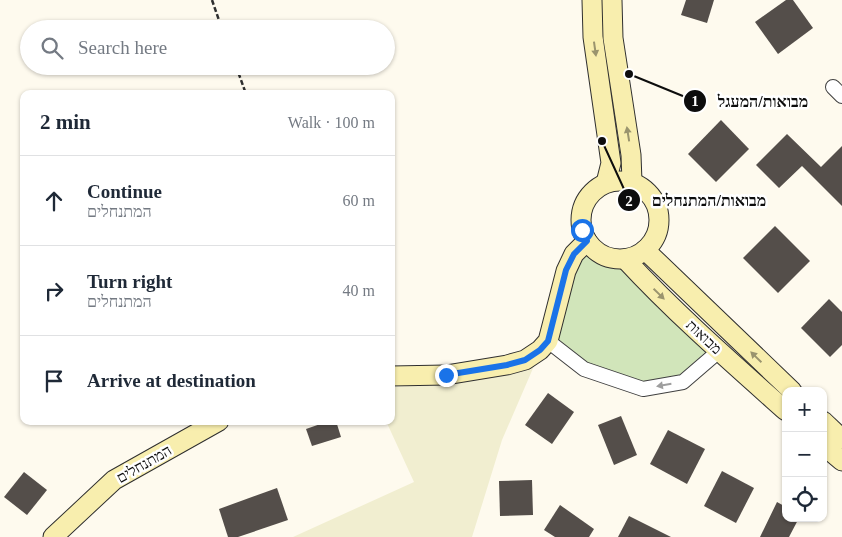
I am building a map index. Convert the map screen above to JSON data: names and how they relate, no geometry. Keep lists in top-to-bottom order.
{
  "streets": {
    "street": ["מבואות", "המתנחלים"]
  },
  "places": ["מבואות/המעגל", "מבואות/המתנחלים"],
  "page": {
    "search": "Search here",
    "heading": ["2 min", "Walk · 100 m"],
    "list": [
      ["Continue", "המתנחלים", "60 m"],
      ["Turn right", "המתנחלים", "40 m"],
      "Arrive at destination"
    ],
    "map_buttons": ["+", "−"]
  }
}
